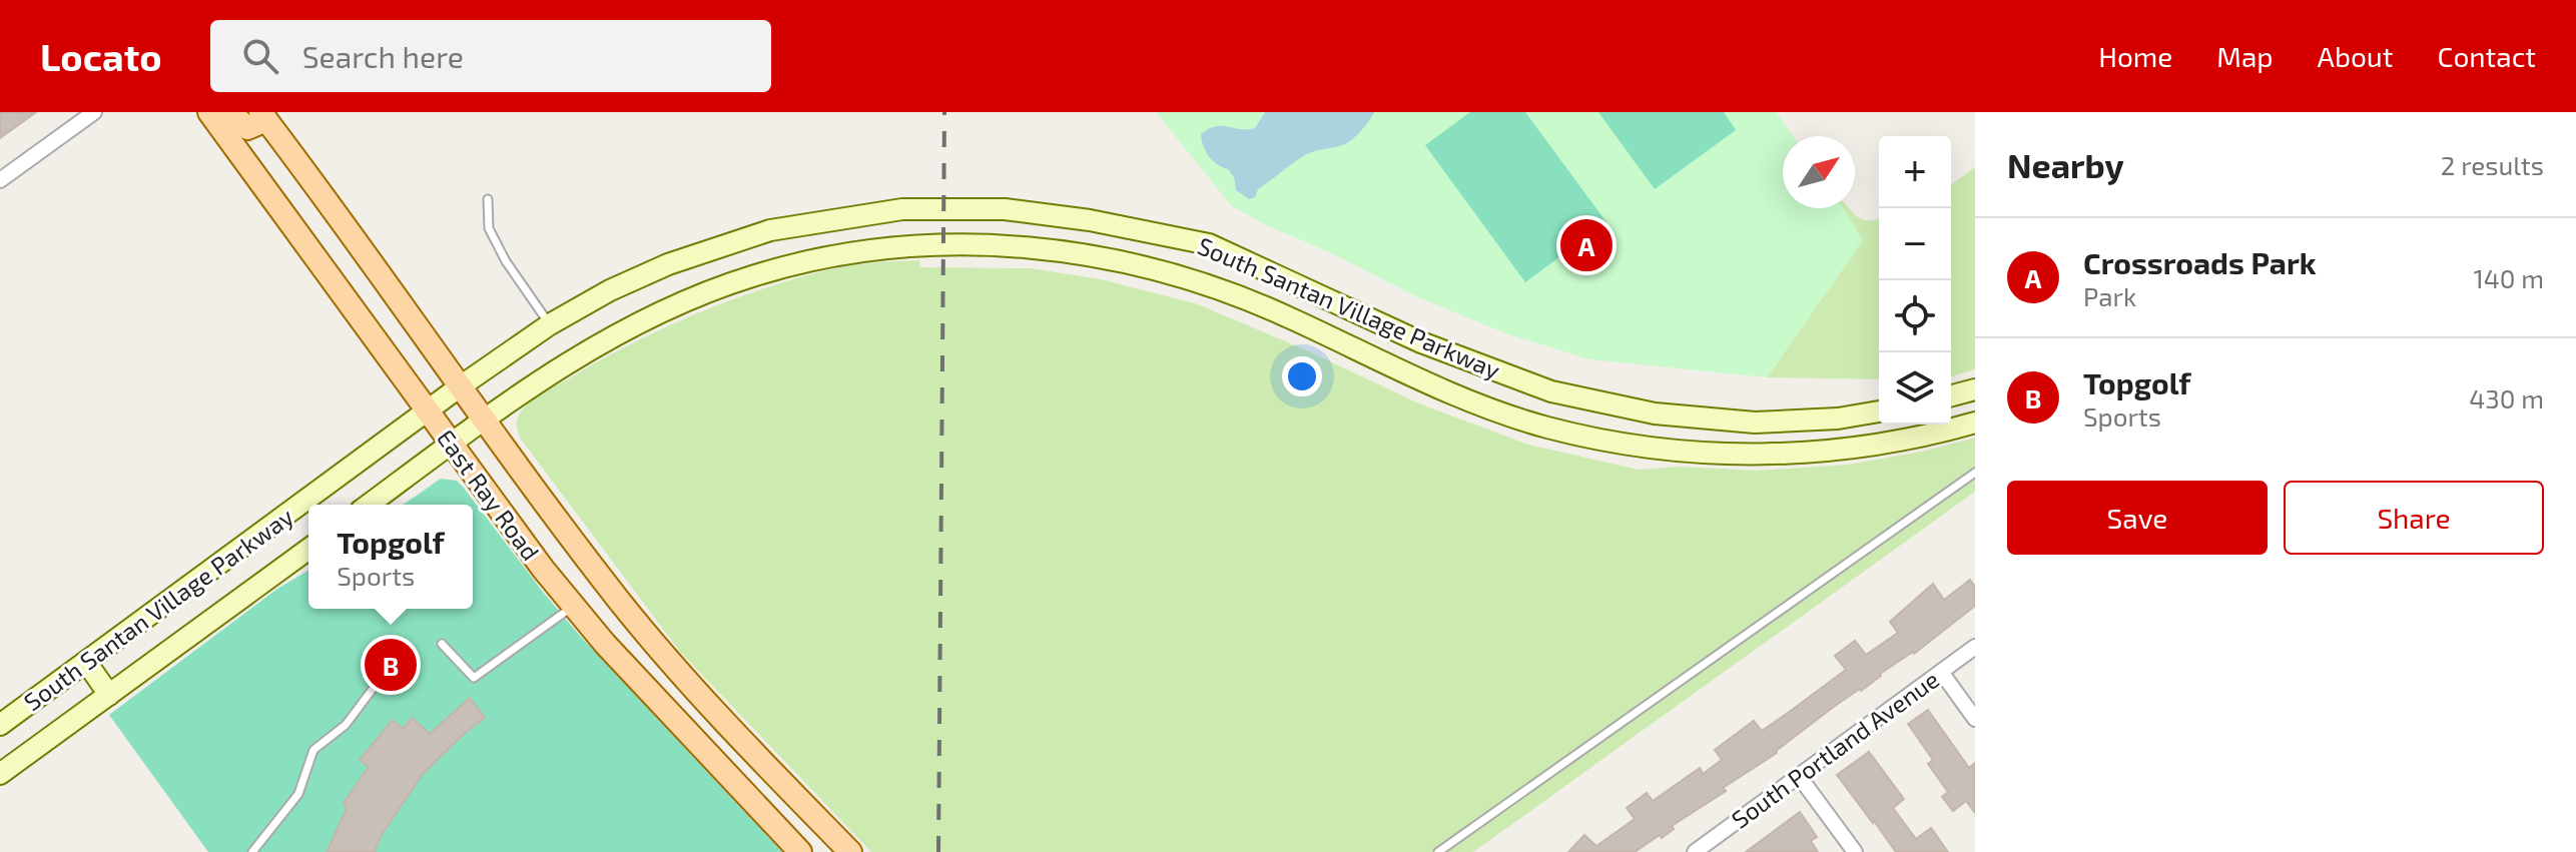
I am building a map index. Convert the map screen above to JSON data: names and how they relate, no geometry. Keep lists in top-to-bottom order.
{
  "streets": {
    "main road": ["South Santan Village Parkway", "East Ray Road"],
    "street": ["South Portland Avenue"]
  },
  "crossings": [
    ["South Santan Village Parkway", "East Ray Road"]
  ],
  "north": "top right",
  "page": {
    "header": "Locato",
    "search": "Search here",
    "nav": [
      "Home",
      "Map",
      "About",
      "Contact"
    ],
    "heading": ["Nearby", "2 results"],
    "map_buttons": ["+", "−"],
    "pins": ["A", "B"],
    "list": [
      {
        "mark": "A",
        "name": "Crossroads Park",
        "note": "Park",
        "value": "140 m"
      },
      {
        "mark": "B",
        "name": "Topgolf",
        "note": "Sports",
        "value": "430 m"
      }
    ],
    "buttons": ["Save", "Share"],
    "popup": ["Topgolf", "Sports"]
  }
}
